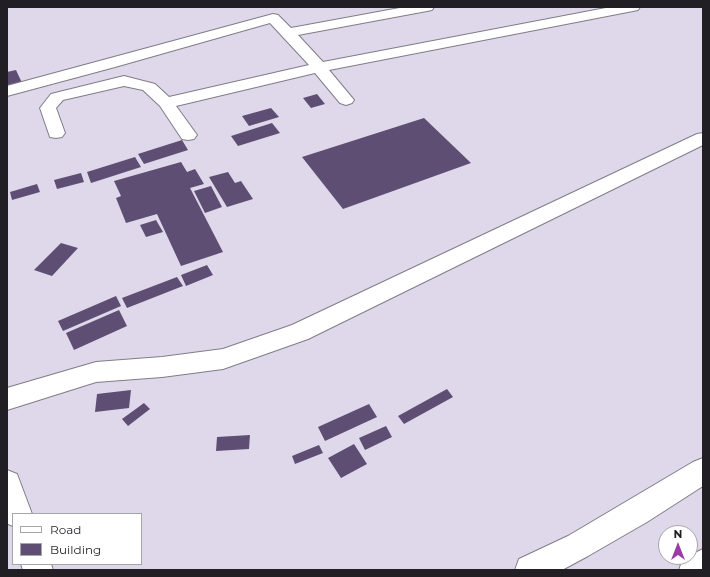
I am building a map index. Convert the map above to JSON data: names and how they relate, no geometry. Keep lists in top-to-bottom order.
{
  "legend": ["Road", "Building"],
  "north": "top"
}
